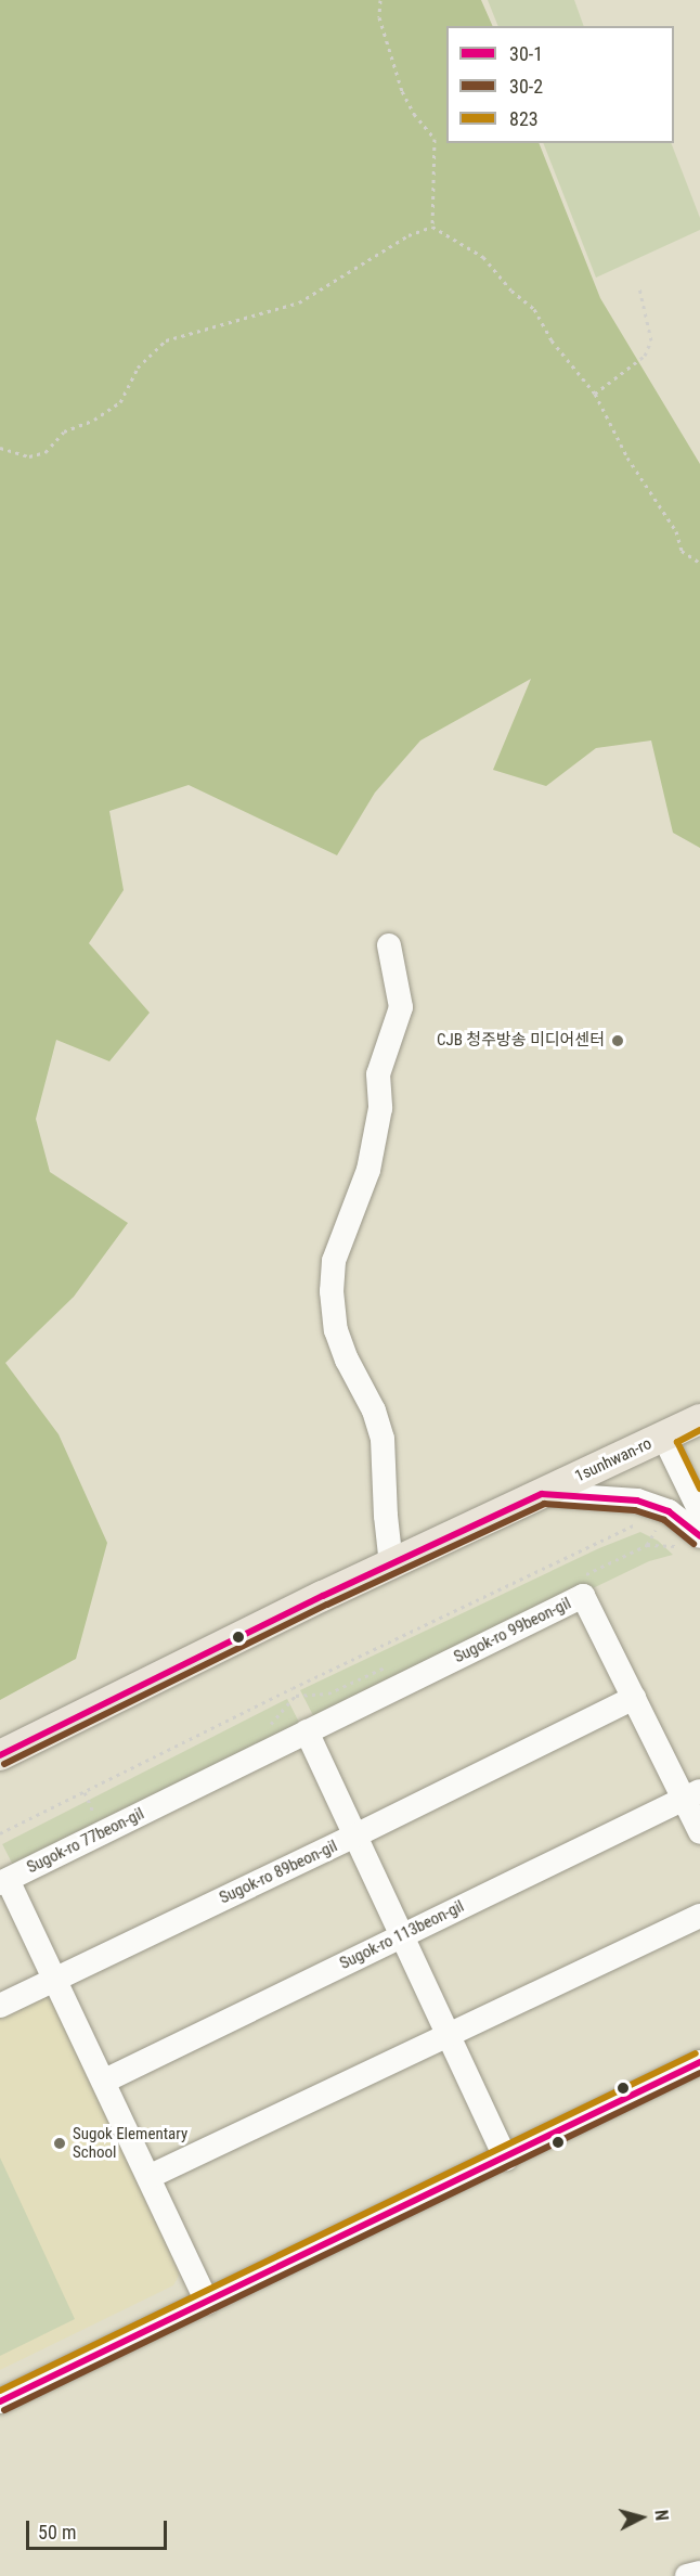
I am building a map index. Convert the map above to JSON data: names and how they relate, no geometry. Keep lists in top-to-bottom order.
{
  "streets": {
    "main road": ["1sunhwan-ro"],
    "street": [
      "Sugok-ro 99beon-gil",
      "Sugok-ro 77beon-gil",
      "Sugok-ro 89beon-gil",
      "Sugok-ro 113beon-gil"
    ]
  },
  "crossings": [
    ["Sugok-ro 99beon-gil", "Sugok-ro 77beon-gil"],
    ["Sugok-ro 99beon-gil", "Sugok-ro 89beon-gil"],
    ["Sugok-ro 99beon-gil", "Sugok-ro 113beon-gil"],
    ["Sugok-ro 77beon-gil", "Sugok-ro 89beon-gil"],
    ["Sugok-ro 77beon-gil", "Sugok-ro 113beon-gil"],
    ["Sugok-ro 89beon-gil", "Sugok-ro 113beon-gil"]
  ],
  "places": ["CJB 청주방송 미디어센터", "Sugok Elementary School"],
  "lines": ["transit line 823", "transit line 30-1", "transit line 30-2"],
  "legend": ["30-1", "30-2", "823"],
  "scale_bar": "50 m",
  "north": "right"
}
